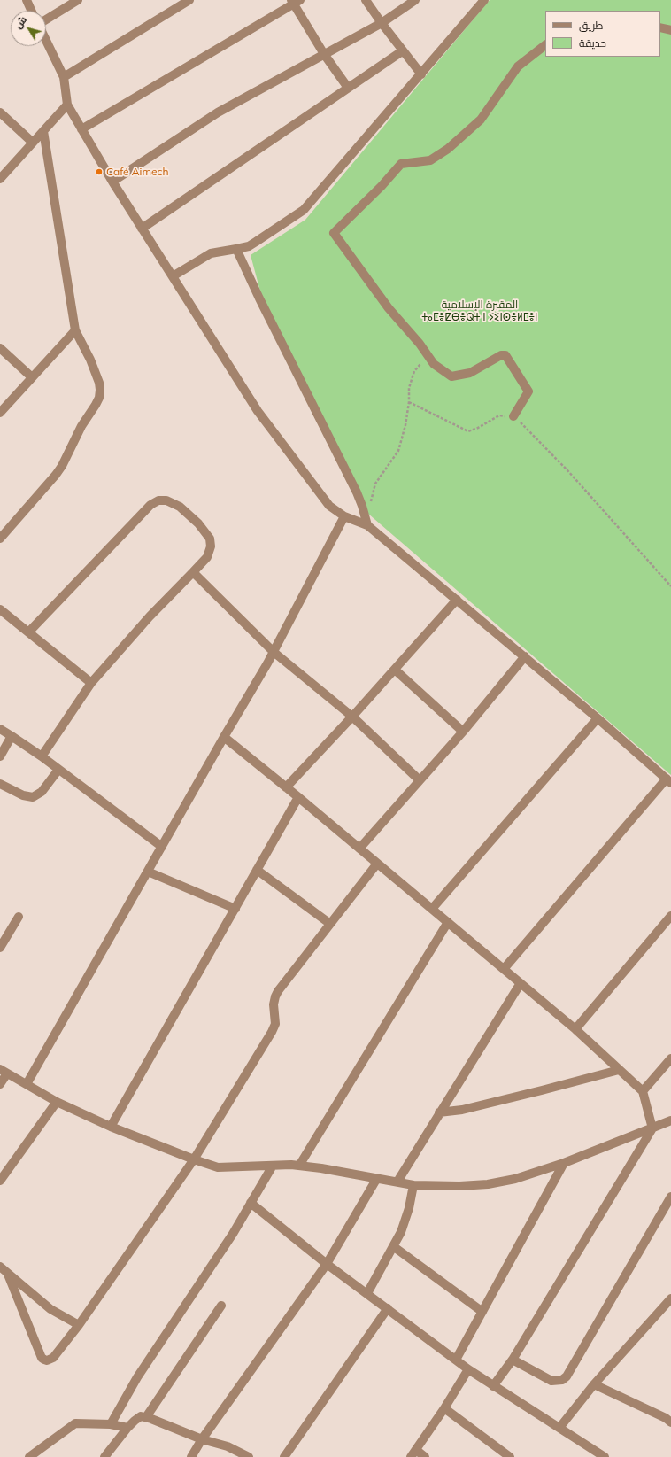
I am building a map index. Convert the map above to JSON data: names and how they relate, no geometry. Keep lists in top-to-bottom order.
{
  "parks": ["المقبرة الإسلامية ⵜⴰⵎⴻⵇⴱⴻⵕⵜ ⵏ ⵢⵉⵏⵙⴻⵍⵎⴻⵏ"],
  "places": ["Café Aimech"],
  "legend": ["طريق", "حديقة"],
  "north": "top left"
}
